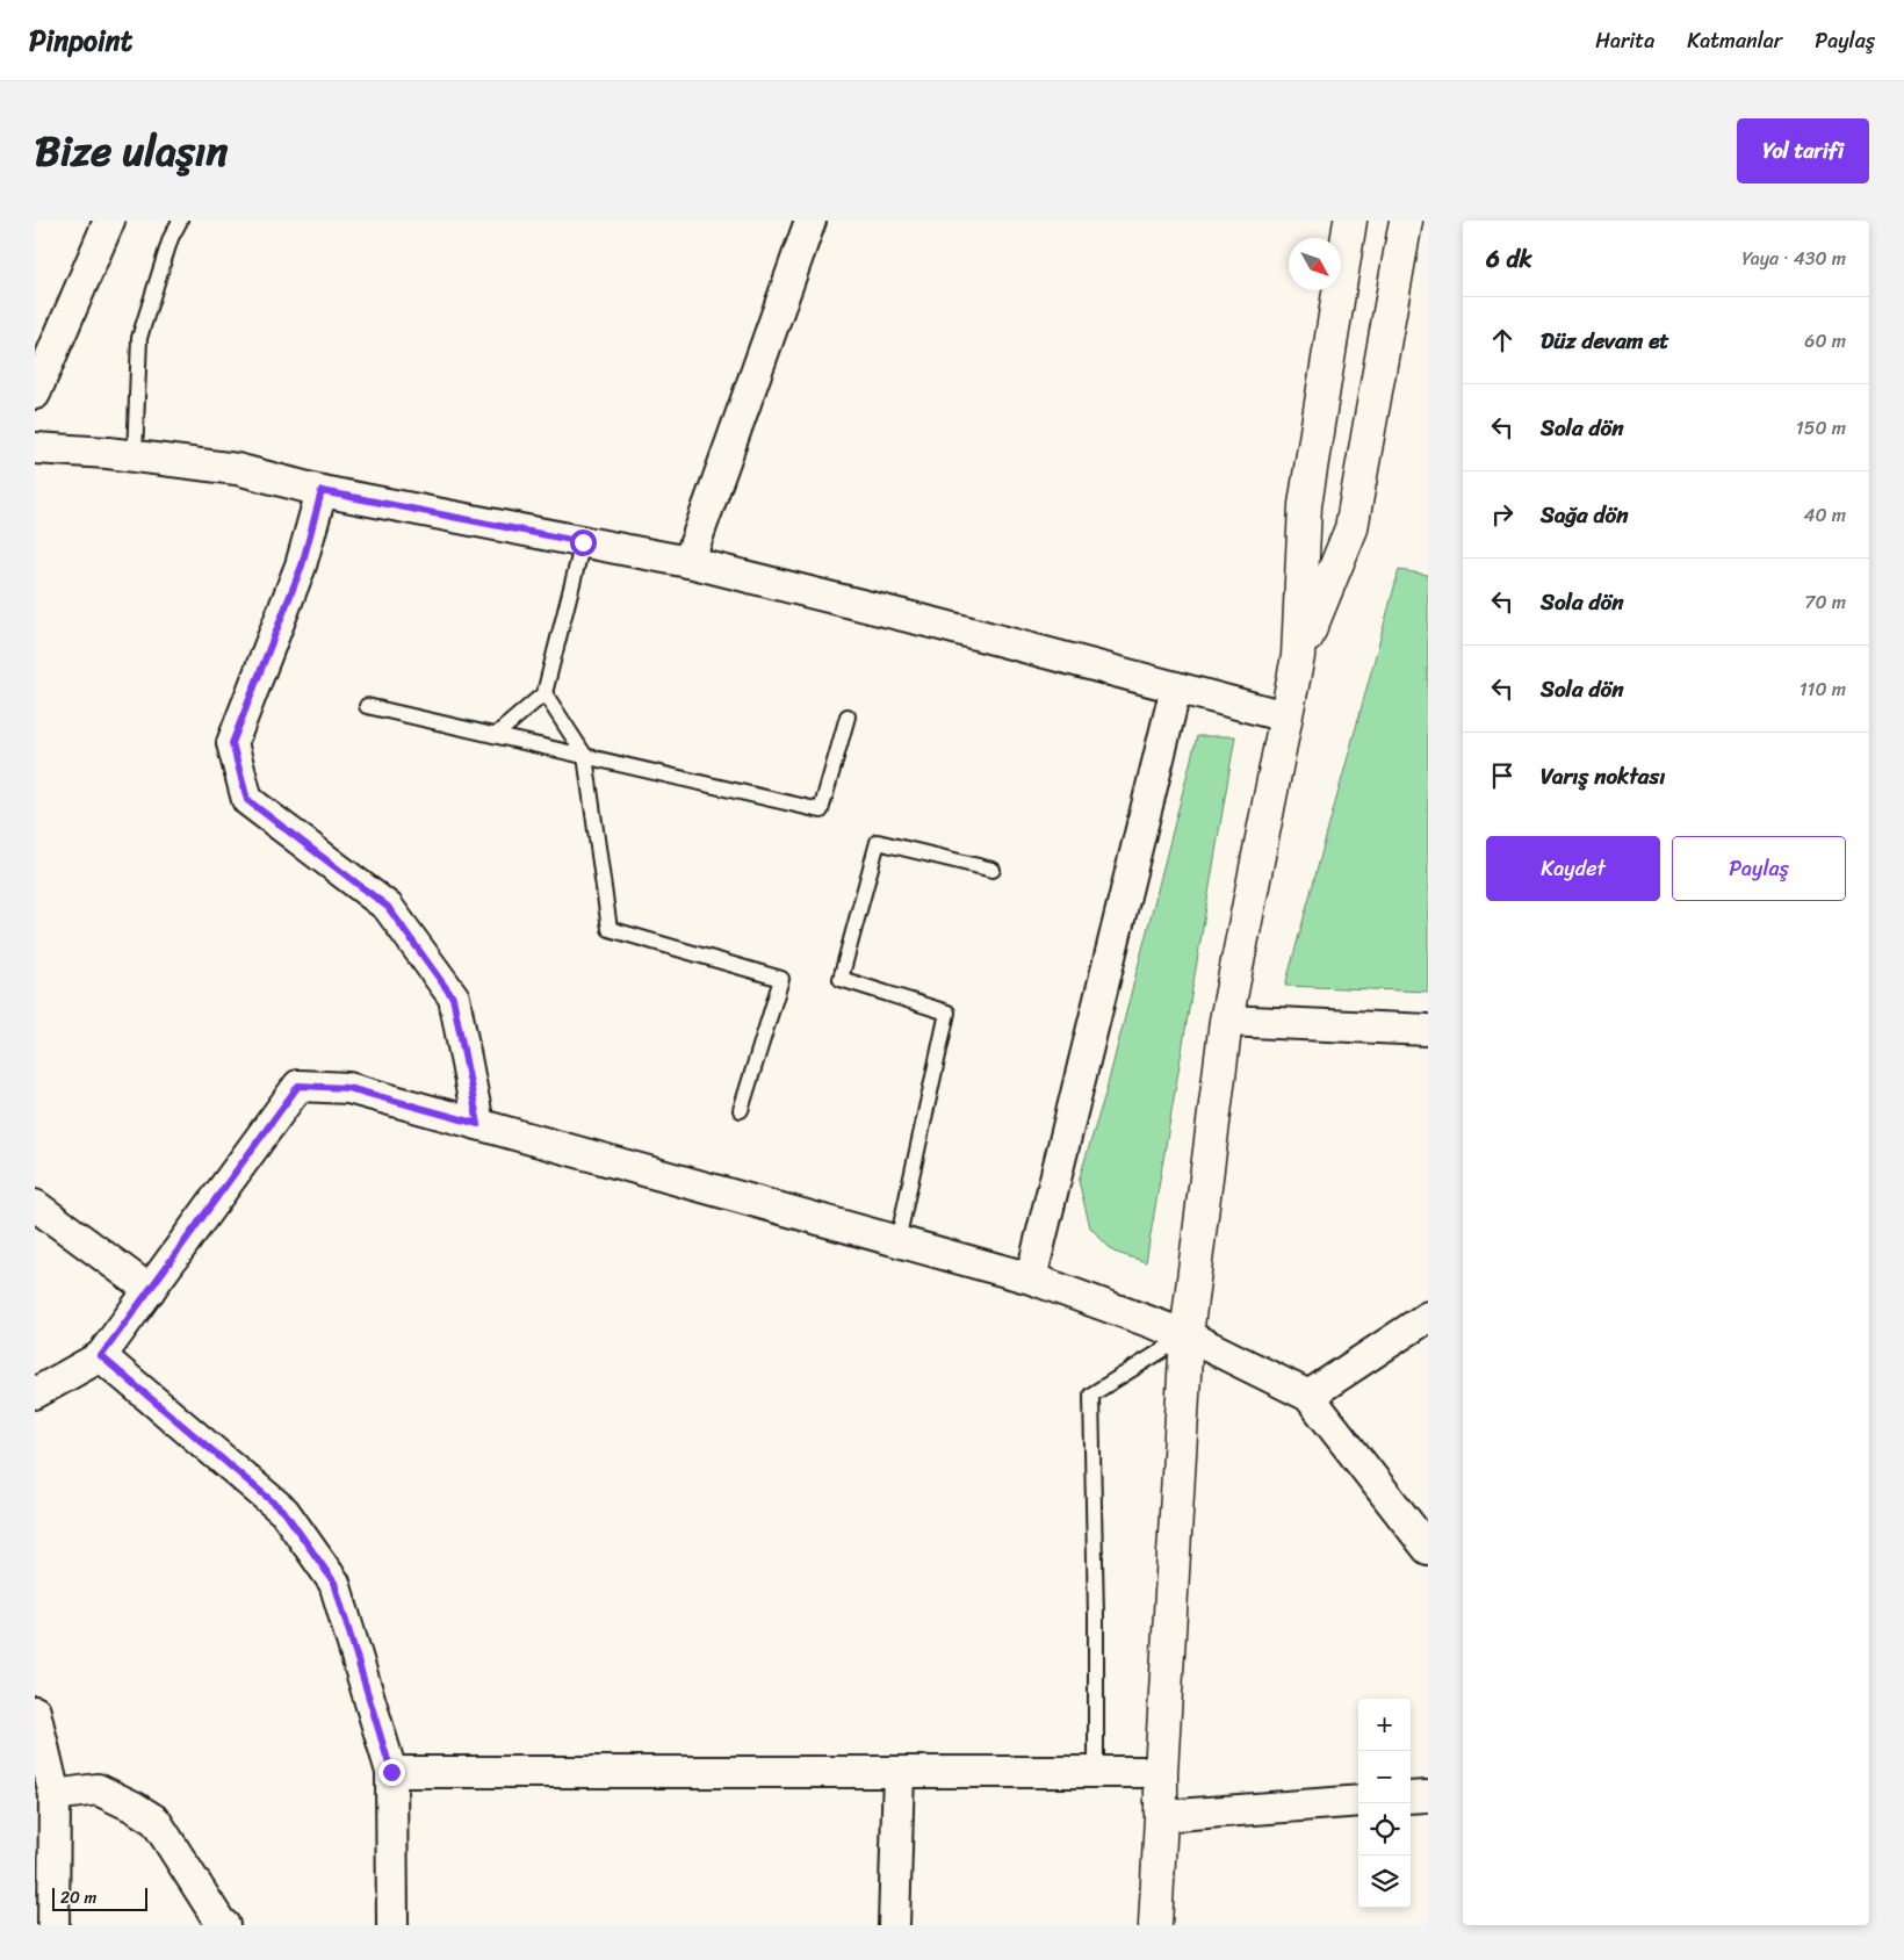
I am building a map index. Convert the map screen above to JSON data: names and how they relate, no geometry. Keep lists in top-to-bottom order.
{
  "scale_bar": "20 m",
  "north": "bottom right",
  "page": {
    "header": "Pinpoint",
    "nav": ["Harita", "Katmanlar", "Paylaş"],
    "title": "Bize ulaşın",
    "buttons": [
      "Yol tarifi",
      ["Kaydet", "Paylaş"]
    ],
    "heading": ["6 dk", "Yaya · 430 m"],
    "list": [
      ["Düz devam et", "60 m"],
      ["Sola dön", "150 m"],
      ["Sağa dön", "40 m"],
      ["Sola dön", "70 m"],
      ["Sola dön", "110 m"],
      "Varış noktası"
    ],
    "map_buttons": ["+", "−"],
    "scale": "20 m"
  }
}
